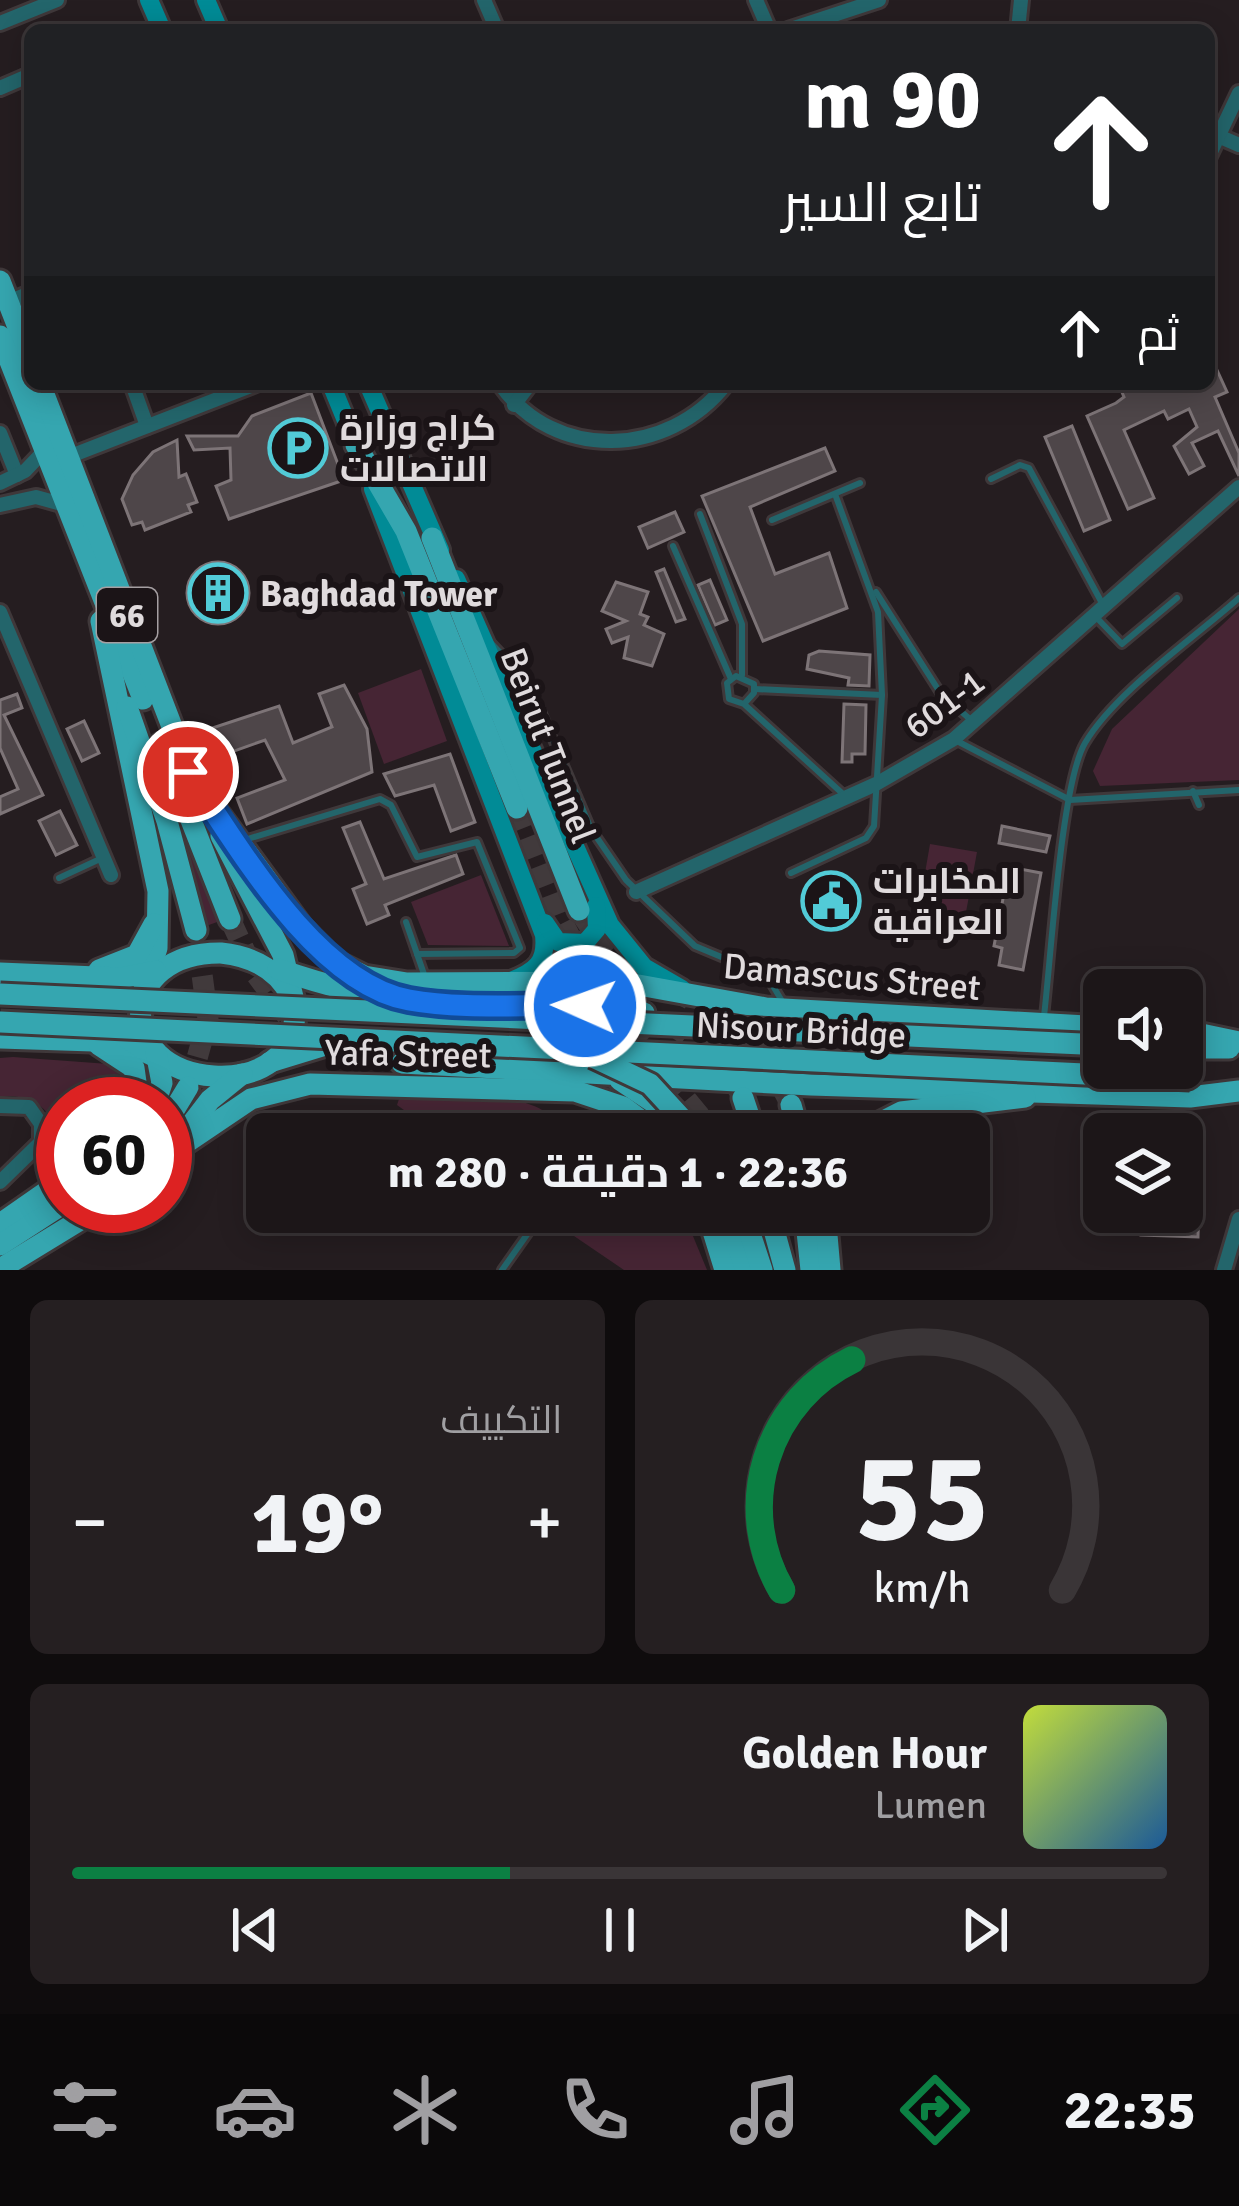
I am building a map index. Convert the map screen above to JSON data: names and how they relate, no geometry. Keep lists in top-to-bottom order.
{
  "streets": {
    "main road": [
      "66",
      "Beirut Tunnel",
      "Damascus Street",
      "Nisour Bridge",
      "Yafa Street"
    ],
    "street": ["601-1"]
  },
  "places": {
    "parking": ["كراج وزارة الاتصالات"],
    "building": ["Baghdad Tower"],
    "public building": ["المخابرات العراقية"]
  },
  "page": {
    "turn": ["90 m", "تابع السير"],
    "then": "ثم",
    "limit": "60",
    "trip": "22:36 · 1 دقيقة · 280 m",
    "tile": "التكييف",
    "heat": ["−", "19°", "+"],
    "song": ["Golden Hour", "Lumen"],
    "tabs": "22:35",
    "gauge": ["55", "km/h"]
  }
}
